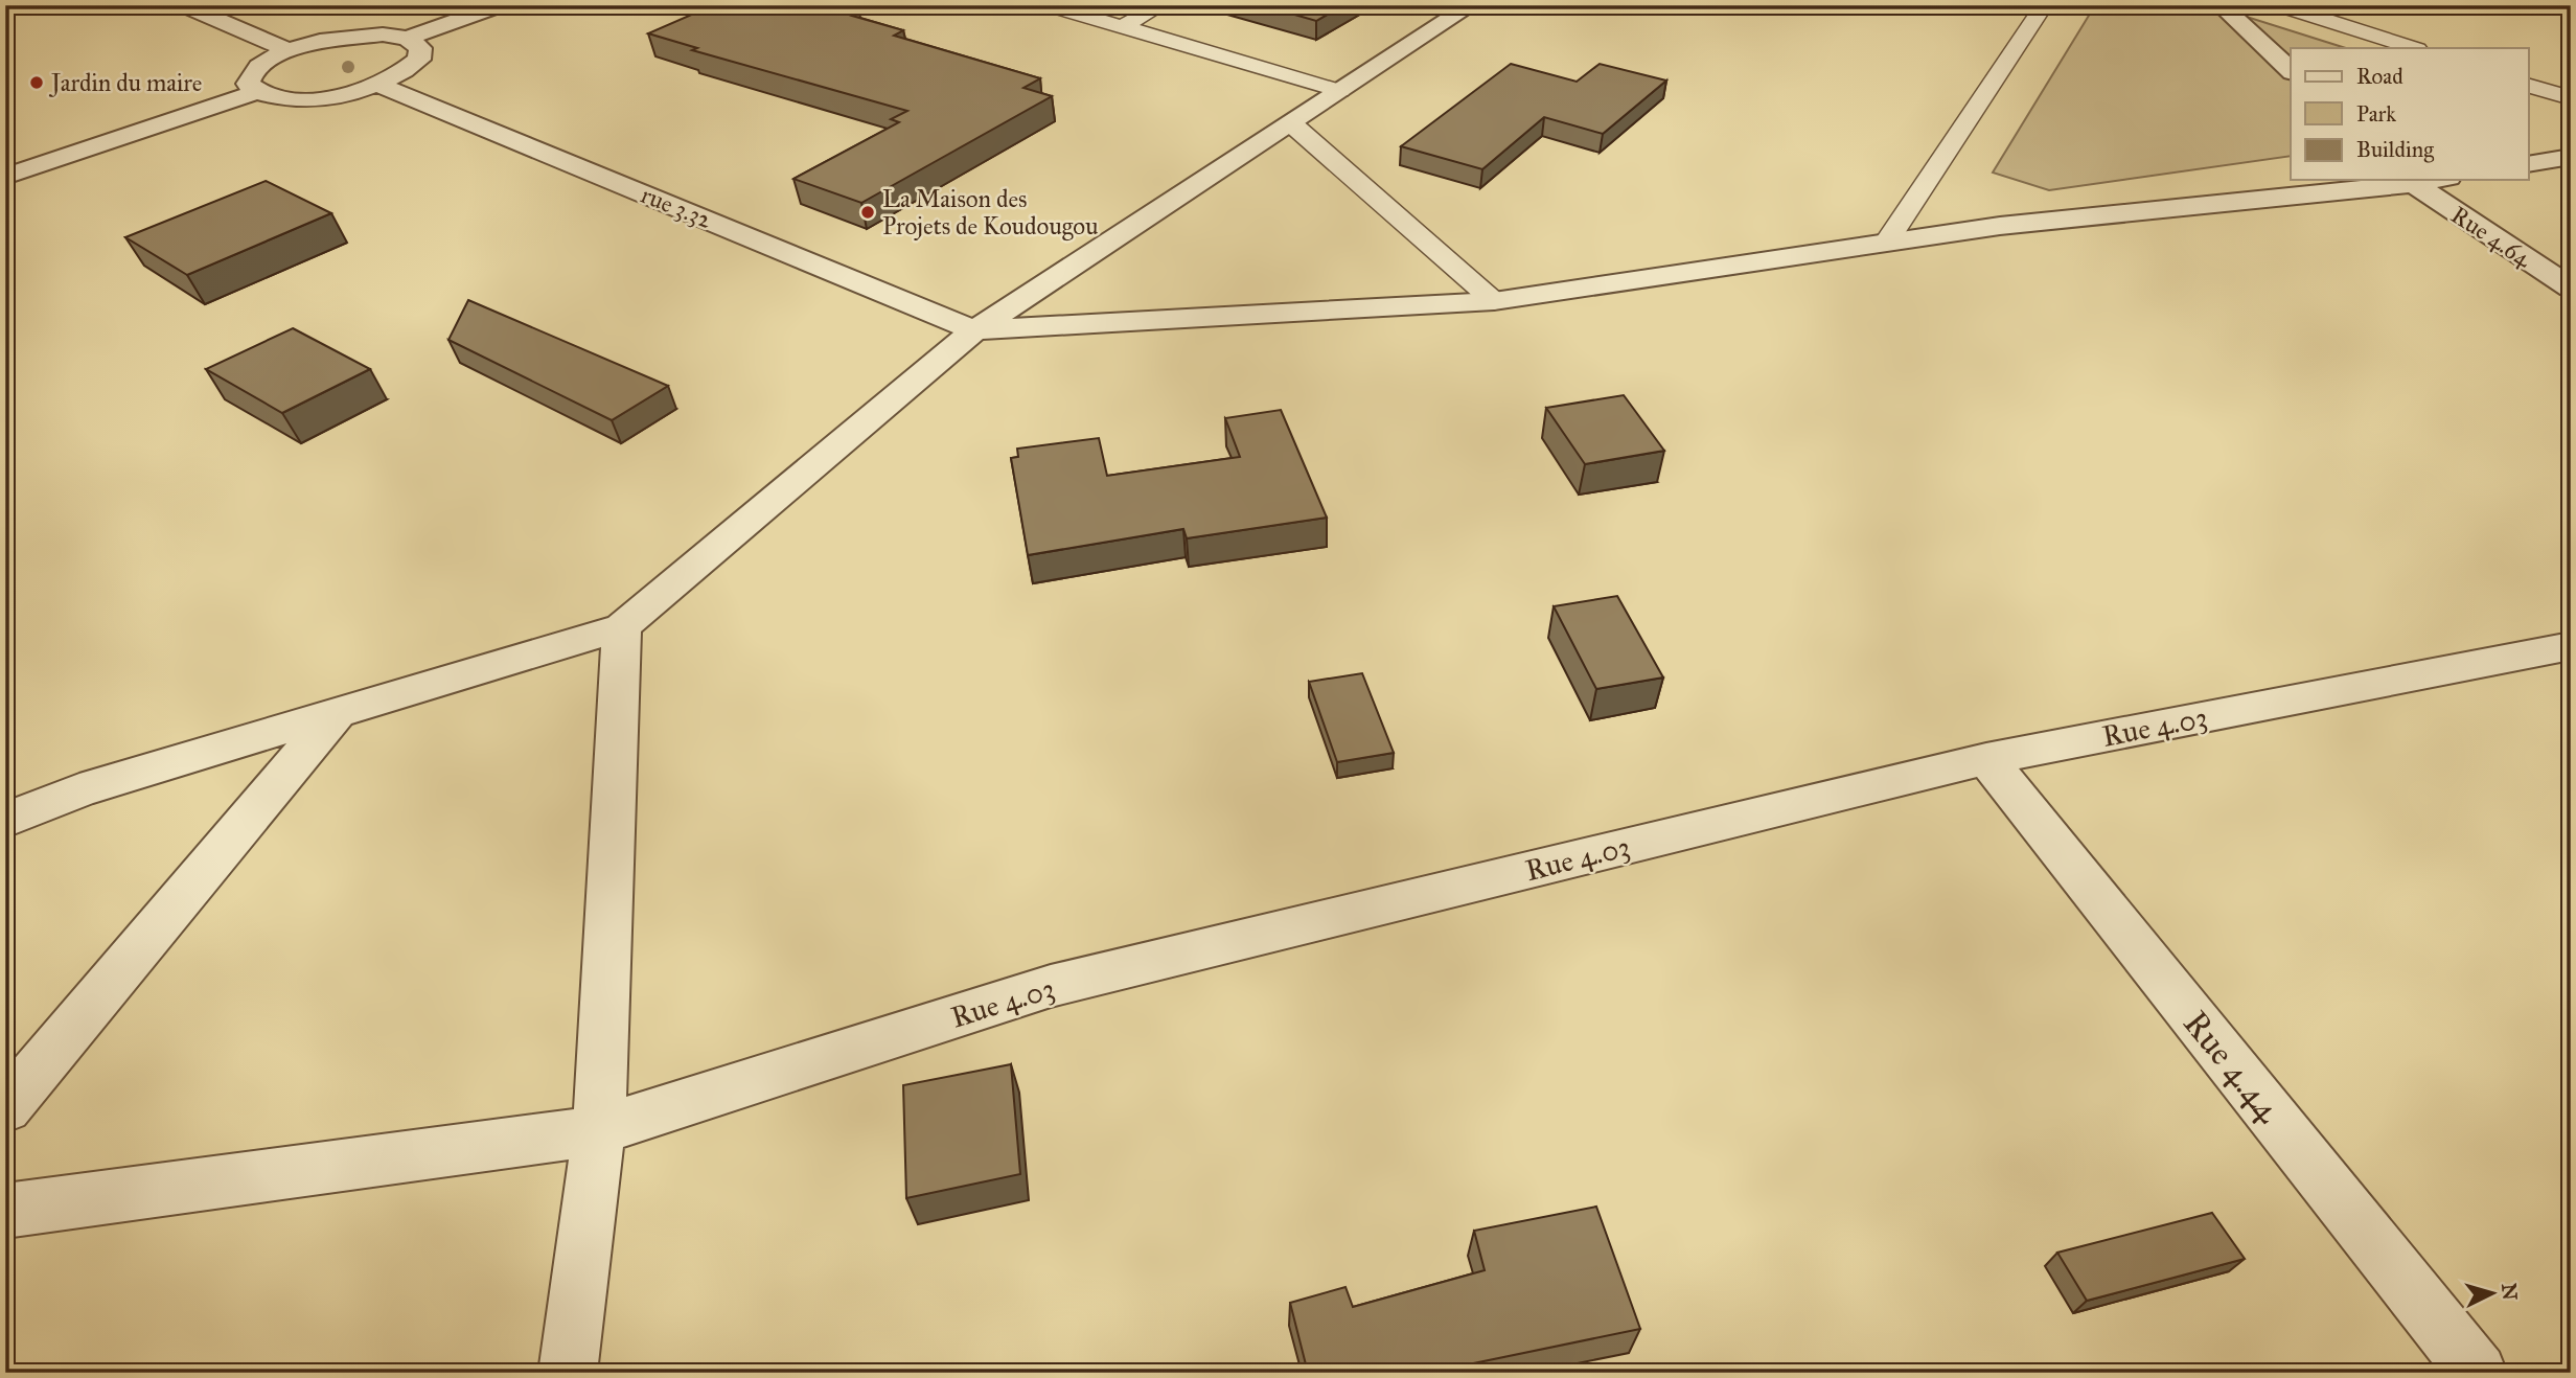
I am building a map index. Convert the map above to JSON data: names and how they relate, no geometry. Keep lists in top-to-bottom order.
{
  "streets": {
    "street": [
      "rue 3.32",
      "Rue 4.64",
      "Rue 4.03",
      "Rue 4.44"
    ]
  },
  "crossings": [
    ["Rue 4.03", "Rue 4.44"]
  ],
  "places": ["Jardin du maire", "La Maison des Projets de Koudougou"],
  "legend": ["Road", "Park", "Building"],
  "north": "right"
}
